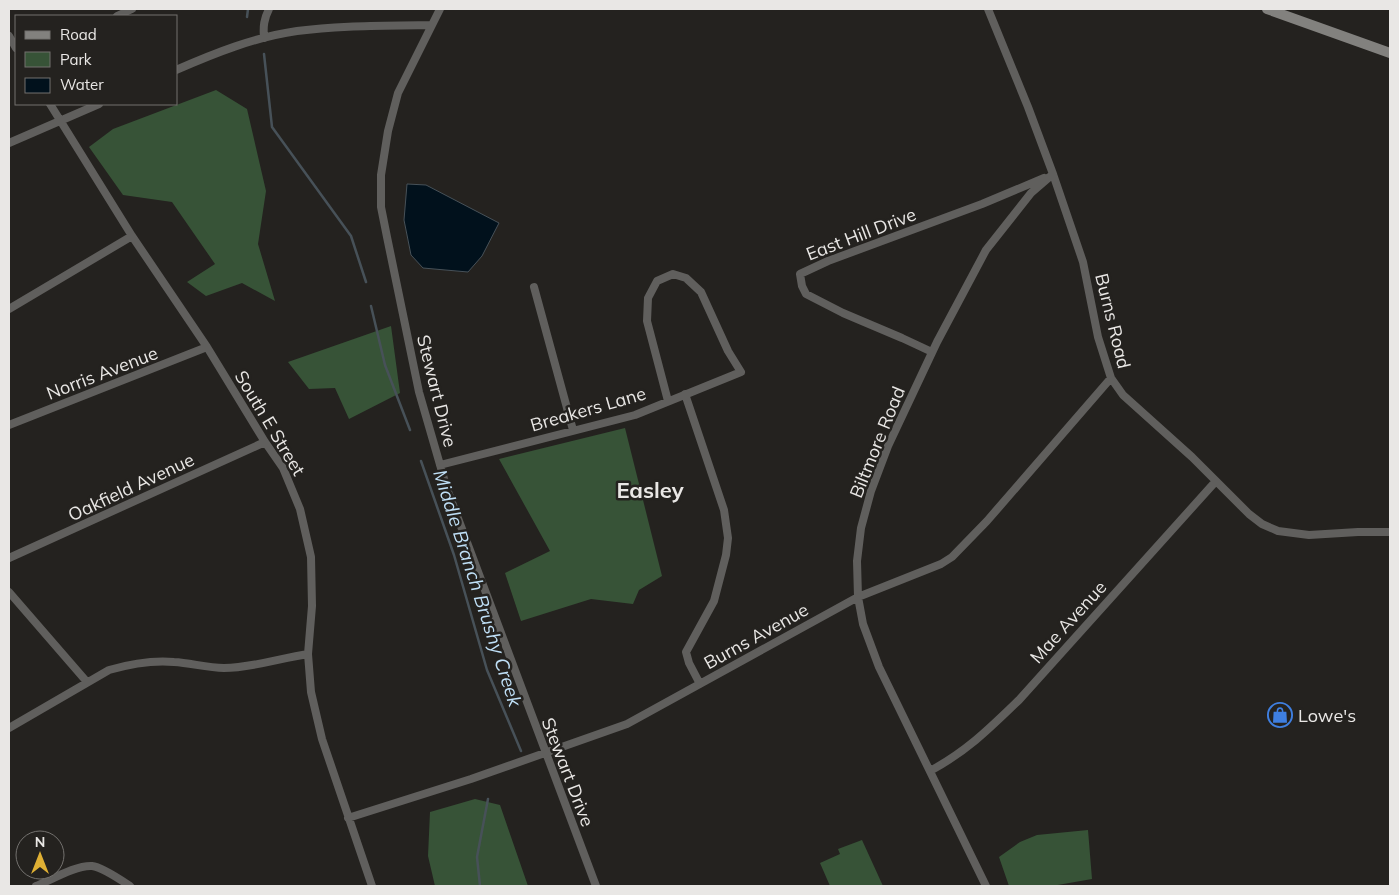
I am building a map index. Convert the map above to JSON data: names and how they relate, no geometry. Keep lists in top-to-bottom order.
{
  "streets": {
    "street": [
      "East Hill Drive",
      "Burns Road",
      "Norris Avenue",
      "Stewart Drive",
      "Breakers Lane",
      "South E Street",
      "Biltmore Road",
      "Oakfield Avenue",
      "Mae Avenue",
      "Burns Avenue"
    ]
  },
  "crossings": [
    ["East Hill Drive", "Burns Road"],
    ["East Hill Drive", "Biltmore Road"],
    ["Burns Road", "Biltmore Road"],
    ["Burns Road", "Mae Avenue"],
    ["Burns Road", "Burns Avenue"],
    ["Norris Avenue", "South E Street"],
    ["Stewart Drive", "Breakers Lane"],
    ["Stewart Drive", "Burns Avenue"],
    ["South E Street", "Oakfield Avenue"],
    ["South E Street", "Burns Avenue"],
    ["Biltmore Road", "Mae Avenue"],
    ["Biltmore Road", "Burns Avenue"]
  ],
  "districts": ["Easley"],
  "water": ["Middle Branch Brushy Creek"],
  "places": {
    "shop": ["Lowe's"]
  },
  "legend": ["Road", "Park", "Water"],
  "north": "top"
}
